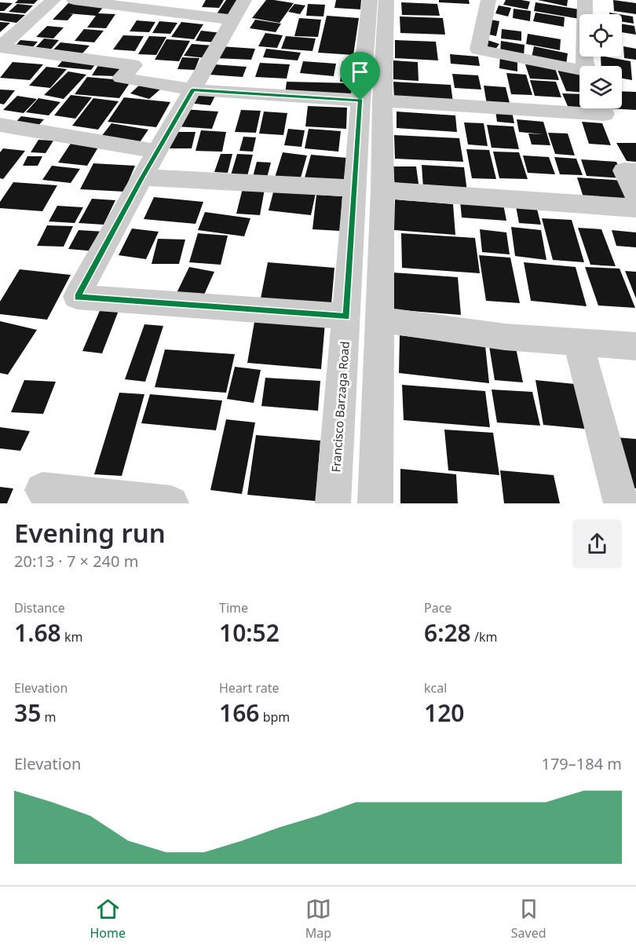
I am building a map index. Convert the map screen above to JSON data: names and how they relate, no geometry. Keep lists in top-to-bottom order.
{
  "streets": {
    "street": ["Francisco Barzaga Road"]
  },
  "page": {
    "heading": ["Evening run", "20:13 · 7 × 240 m"],
    "stats": [
      ["Distance", "1.68 km"],
      ["Time", "10:52"],
      ["Pace", "6:28 /km"],
      ["Elevation", "35 m"],
      ["Heart rate", "166 bpm"],
      ["kcal", "120"]
    ],
    "chart": ["Elevation", "179–184 m"],
    "tabs": ["Home", "Map", "Saved"]
  }
}
